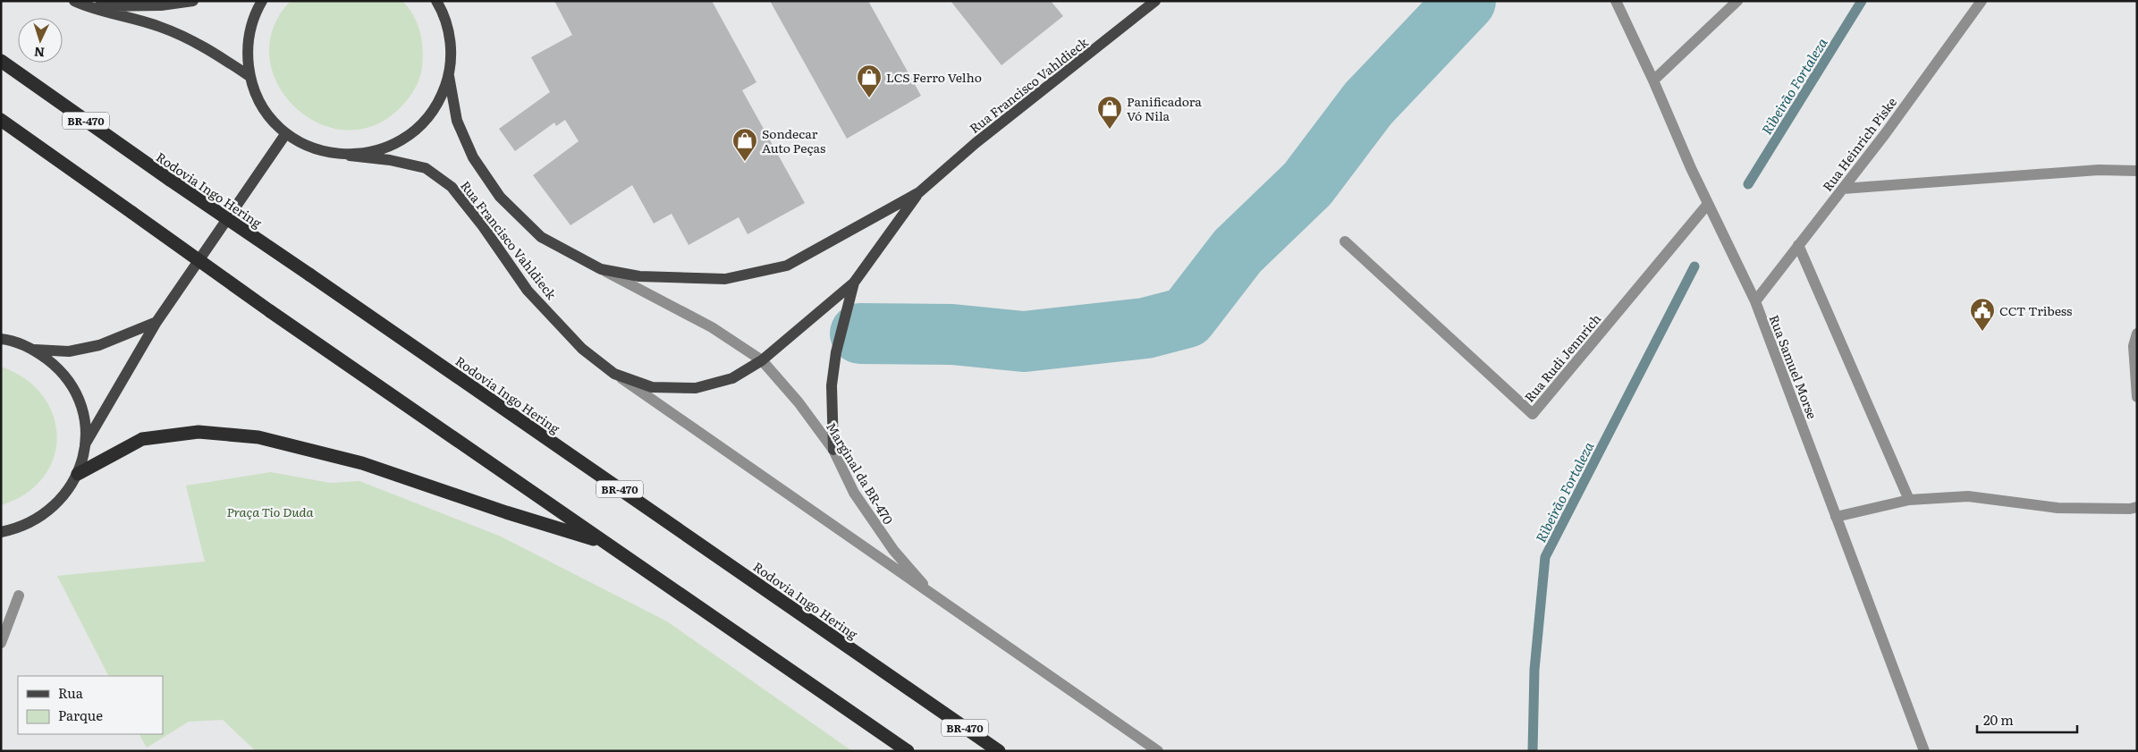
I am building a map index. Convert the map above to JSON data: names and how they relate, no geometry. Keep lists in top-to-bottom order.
{
  "streets": {
    "highway": ["BR-470", "Rodovia Ingo Hering"],
    "main road": ["Rua Francisco Vahldieck"],
    "street": [
      "Rua Heinrich Piske",
      "Rua Rudi Jennrich",
      "Rua Samuel Morse",
      "Marginal da BR-470"
    ]
  },
  "crossings": [
    ["Rua Francisco Vahldieck", "Marginal da BR-470"],
    ["Rua Heinrich Piske", "Rua Samuel Morse"],
    ["Rua Rudi Jennrich", "Rua Samuel Morse"]
  ],
  "water": ["Ribeirão Fortaleza"],
  "parks": ["Praça Tio Duda"],
  "places": {
    "shop": ["LCS Ferro Velho", "Panificadora Vó Nila", "Sondecar Auto Peças"],
    "public building": ["CCT Tribess"]
  },
  "legend": ["Rua", "Parque"],
  "scale_bar": "20 m",
  "north": "bottom"
}
